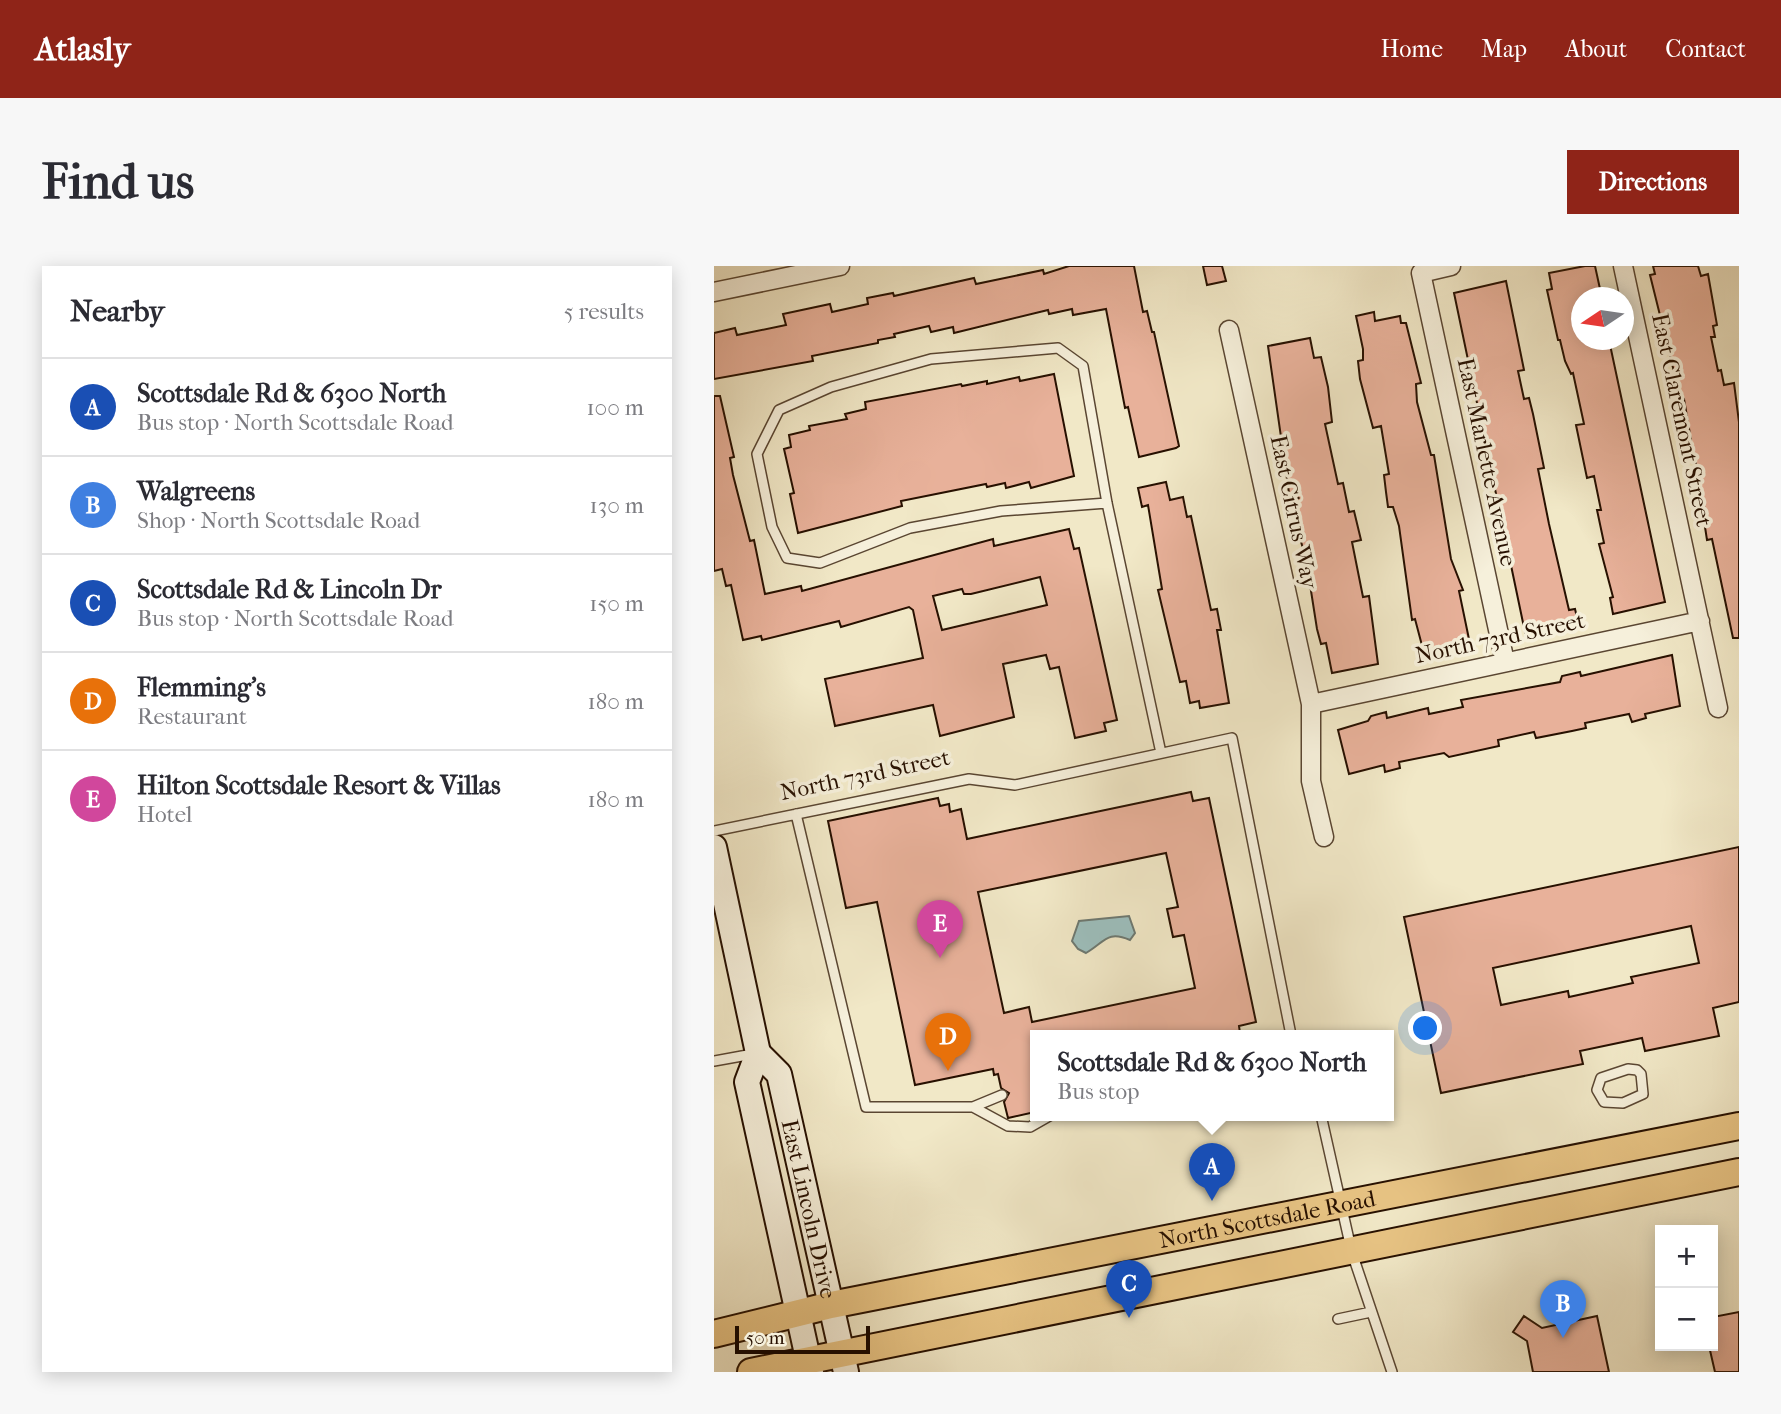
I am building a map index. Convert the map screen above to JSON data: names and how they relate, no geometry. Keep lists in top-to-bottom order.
{
  "streets": {
    "main road": ["East Lincoln Drive", "North Scottsdale Road"],
    "street": [
      "East Claremont Street",
      "East Marlette Avenue",
      "East Citrus Way",
      "North 73rd Street"
    ]
  },
  "crossings": [
    ["East Claremont Street", "North 73rd Street"],
    ["East Marlette Avenue", "North 73rd Street"],
    ["East Citrus Way", "North 73rd Street"],
    ["East Lincoln Drive", "North Scottsdale Road"]
  ],
  "scale_bar": "50 m",
  "north": "left",
  "page": {
    "header": "Atlasly",
    "nav": [
      "Home",
      "Map",
      "About",
      "Contact"
    ],
    "buttons": "Directions",
    "title": "Find us",
    "heading": ["Nearby", "5 results"],
    "list": [
      {
        "mark": "A",
        "name": "Scottsdale Rd & 6300 North",
        "note": "Bus stop · North Scottsdale Road",
        "value": "100 m"
      },
      {
        "mark": "B",
        "name": "Walgreens",
        "note": "Shop · North Scottsdale Road",
        "value": "130 m"
      },
      {
        "mark": "C",
        "name": "Scottsdale Rd & Lincoln Dr",
        "note": "Bus stop · North Scottsdale Road",
        "value": "150 m"
      },
      {
        "mark": "D",
        "name": "Flemming's",
        "note": "Restaurant",
        "value": "180 m"
      },
      {
        "mark": "E",
        "name": "Hilton Scottsdale Resort & Villas",
        "note": "Hotel",
        "value": "180 m"
      }
    ],
    "pins": [
      "E",
      "D",
      "A",
      "C",
      "B"
    ],
    "popup": ["Scottsdale Rd & 6300 North", "Bus stop"],
    "map_buttons": ["+", "−"],
    "scale": "50 m"
  }
}
